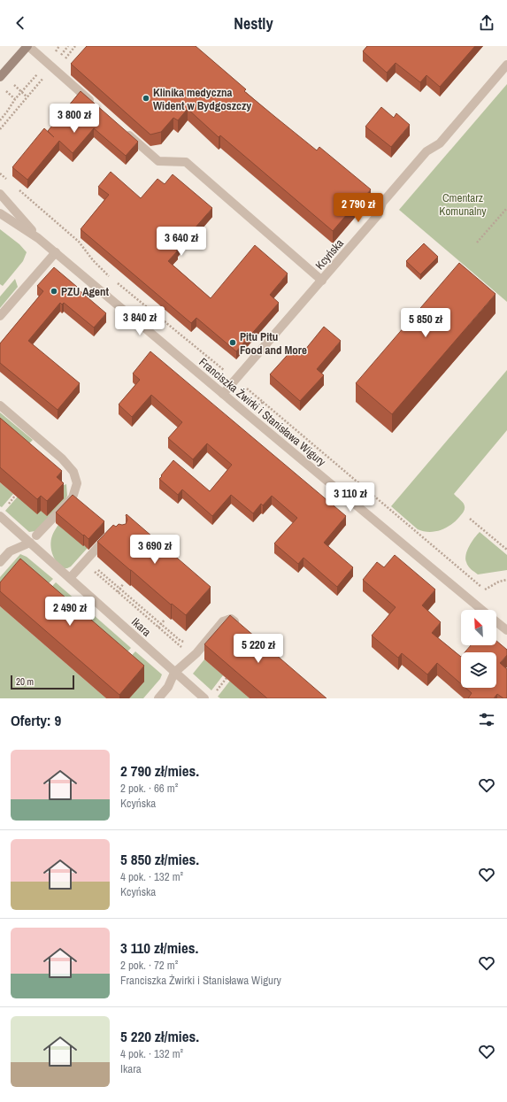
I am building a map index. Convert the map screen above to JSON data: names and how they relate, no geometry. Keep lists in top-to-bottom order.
{
  "streets": {
    "street": ["Kcyńska", "Franciszka Żwirki i Stanisława Wigury", "Ikara"]
  },
  "crossings": [
    ["Kcyńska", "Franciszka Żwirki i Stanisława Wigury"]
  ],
  "parks": ["Cmentarz Komunalny"],
  "places": ["Klinika medyczna Wident w Bydgoszczy", "PZU Agent", "Pitu Pitu Food and More"],
  "scale_bar": "20 m",
  "north": "top left",
  "page": {
    "header": "Nestly",
    "price": [
      "3 800 zł",
      "2 790 zł",
      "3 640 zł",
      "3 840 zł",
      "5 850 zł",
      "3 110 zł",
      "3 690 zł",
      "2 490 zł",
      "5 220 zł"
    ],
    "scale": "20 m",
    "heading": "Oferty: 9",
    "list": [
      {
        "name": "2 790 zł/mies.",
        "note": "2 pok. · 66 m² · Kcyńska"
      },
      {
        "name": "5 850 zł/mies.",
        "note": "4 pok. · 132 m² · Kcyńska"
      },
      {
        "name": "3 110 zł/mies.",
        "note": "2 pok. · 72 m² · Franciszka Żwirki i Stanisława Wigury"
      },
      {
        "name": "5 220 zł/mies.",
        "note": "4 pok. · 132 m² · Ikara"
      }
    ]
  }
}
